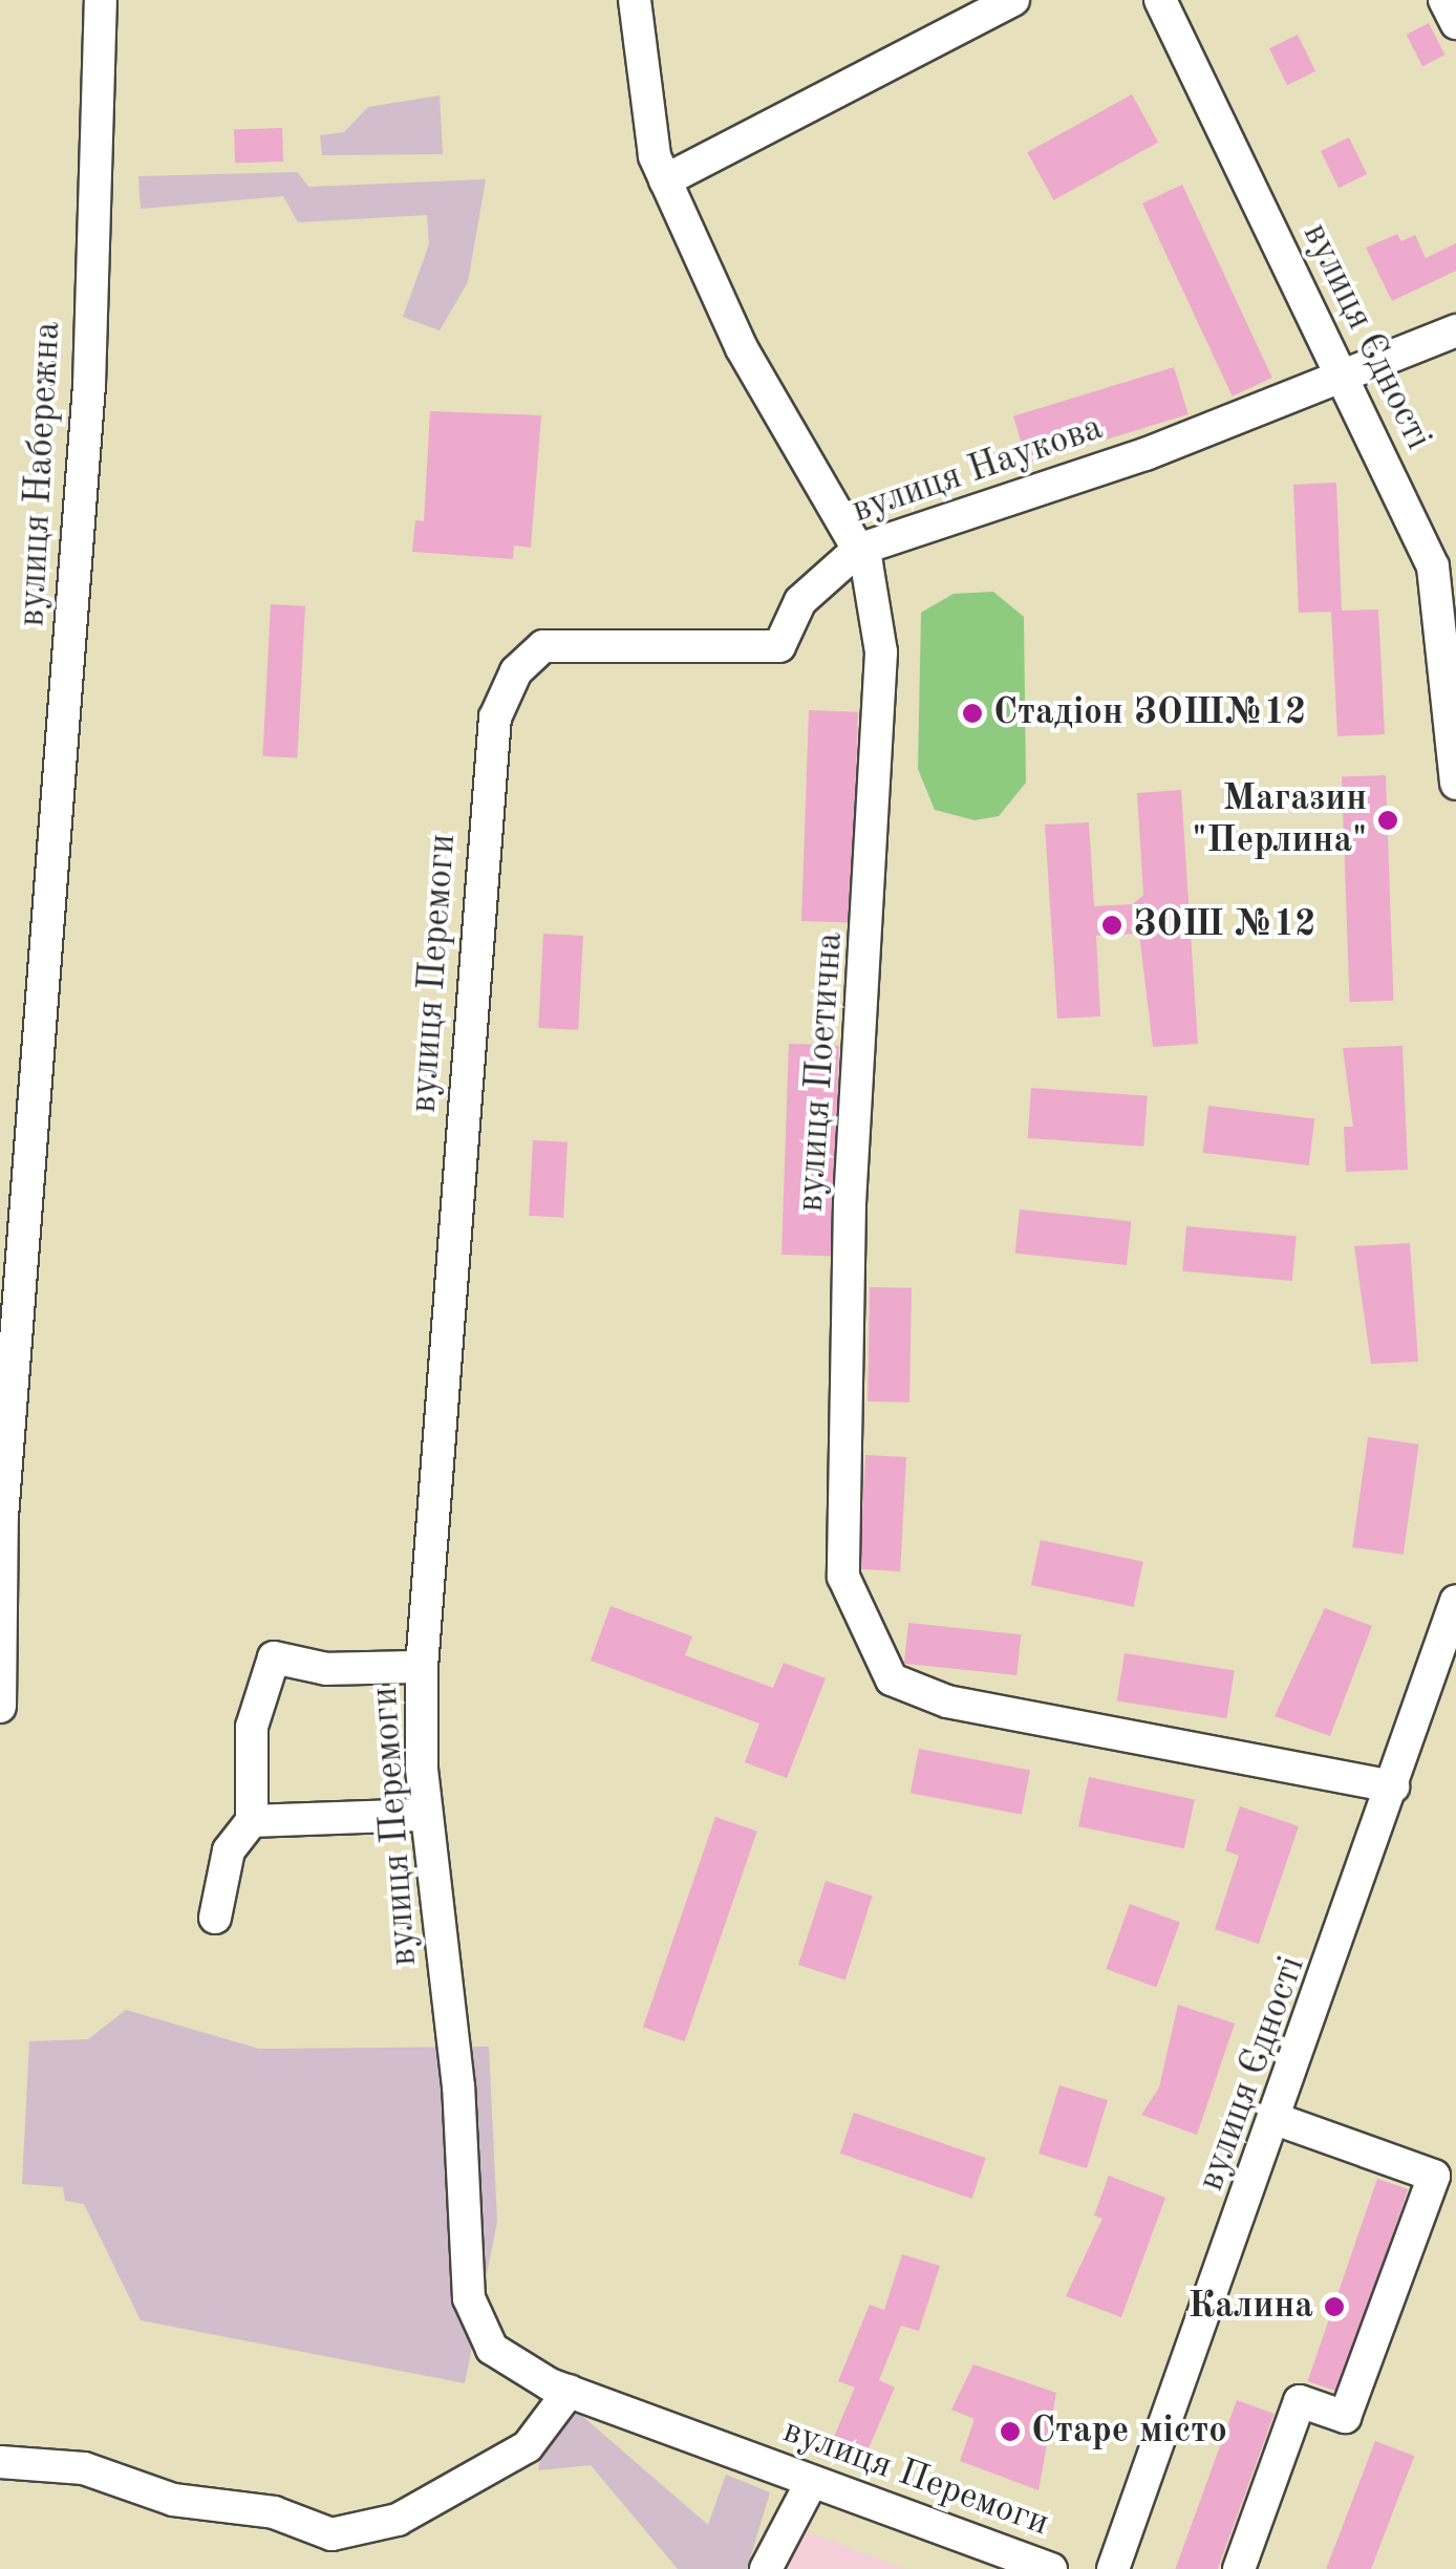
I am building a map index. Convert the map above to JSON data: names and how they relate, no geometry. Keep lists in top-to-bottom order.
{
  "streets": {
    "street": [
      "вулиця Єдності",
      "вулиця Наукова",
      "вулиця Набережна",
      "вулиця Перемоги",
      "вулиця Поетична"
    ]
  },
  "crossings": [
    ["вулиця Єдності", "вулиця Наукова"],
    ["вулиця Єдності", "вулиця Поетична"],
    ["вулиця Наукова", "вулиця Перемоги"],
    ["вулиця Наукова", "вулиця Поетична"]
  ],
  "places": [
    "Стадіон ЗОШ№12",
    "Магазин \"Перлина\"",
    "ЗОШ №12",
    "Калина",
    "Старе місто"
  ]
}
